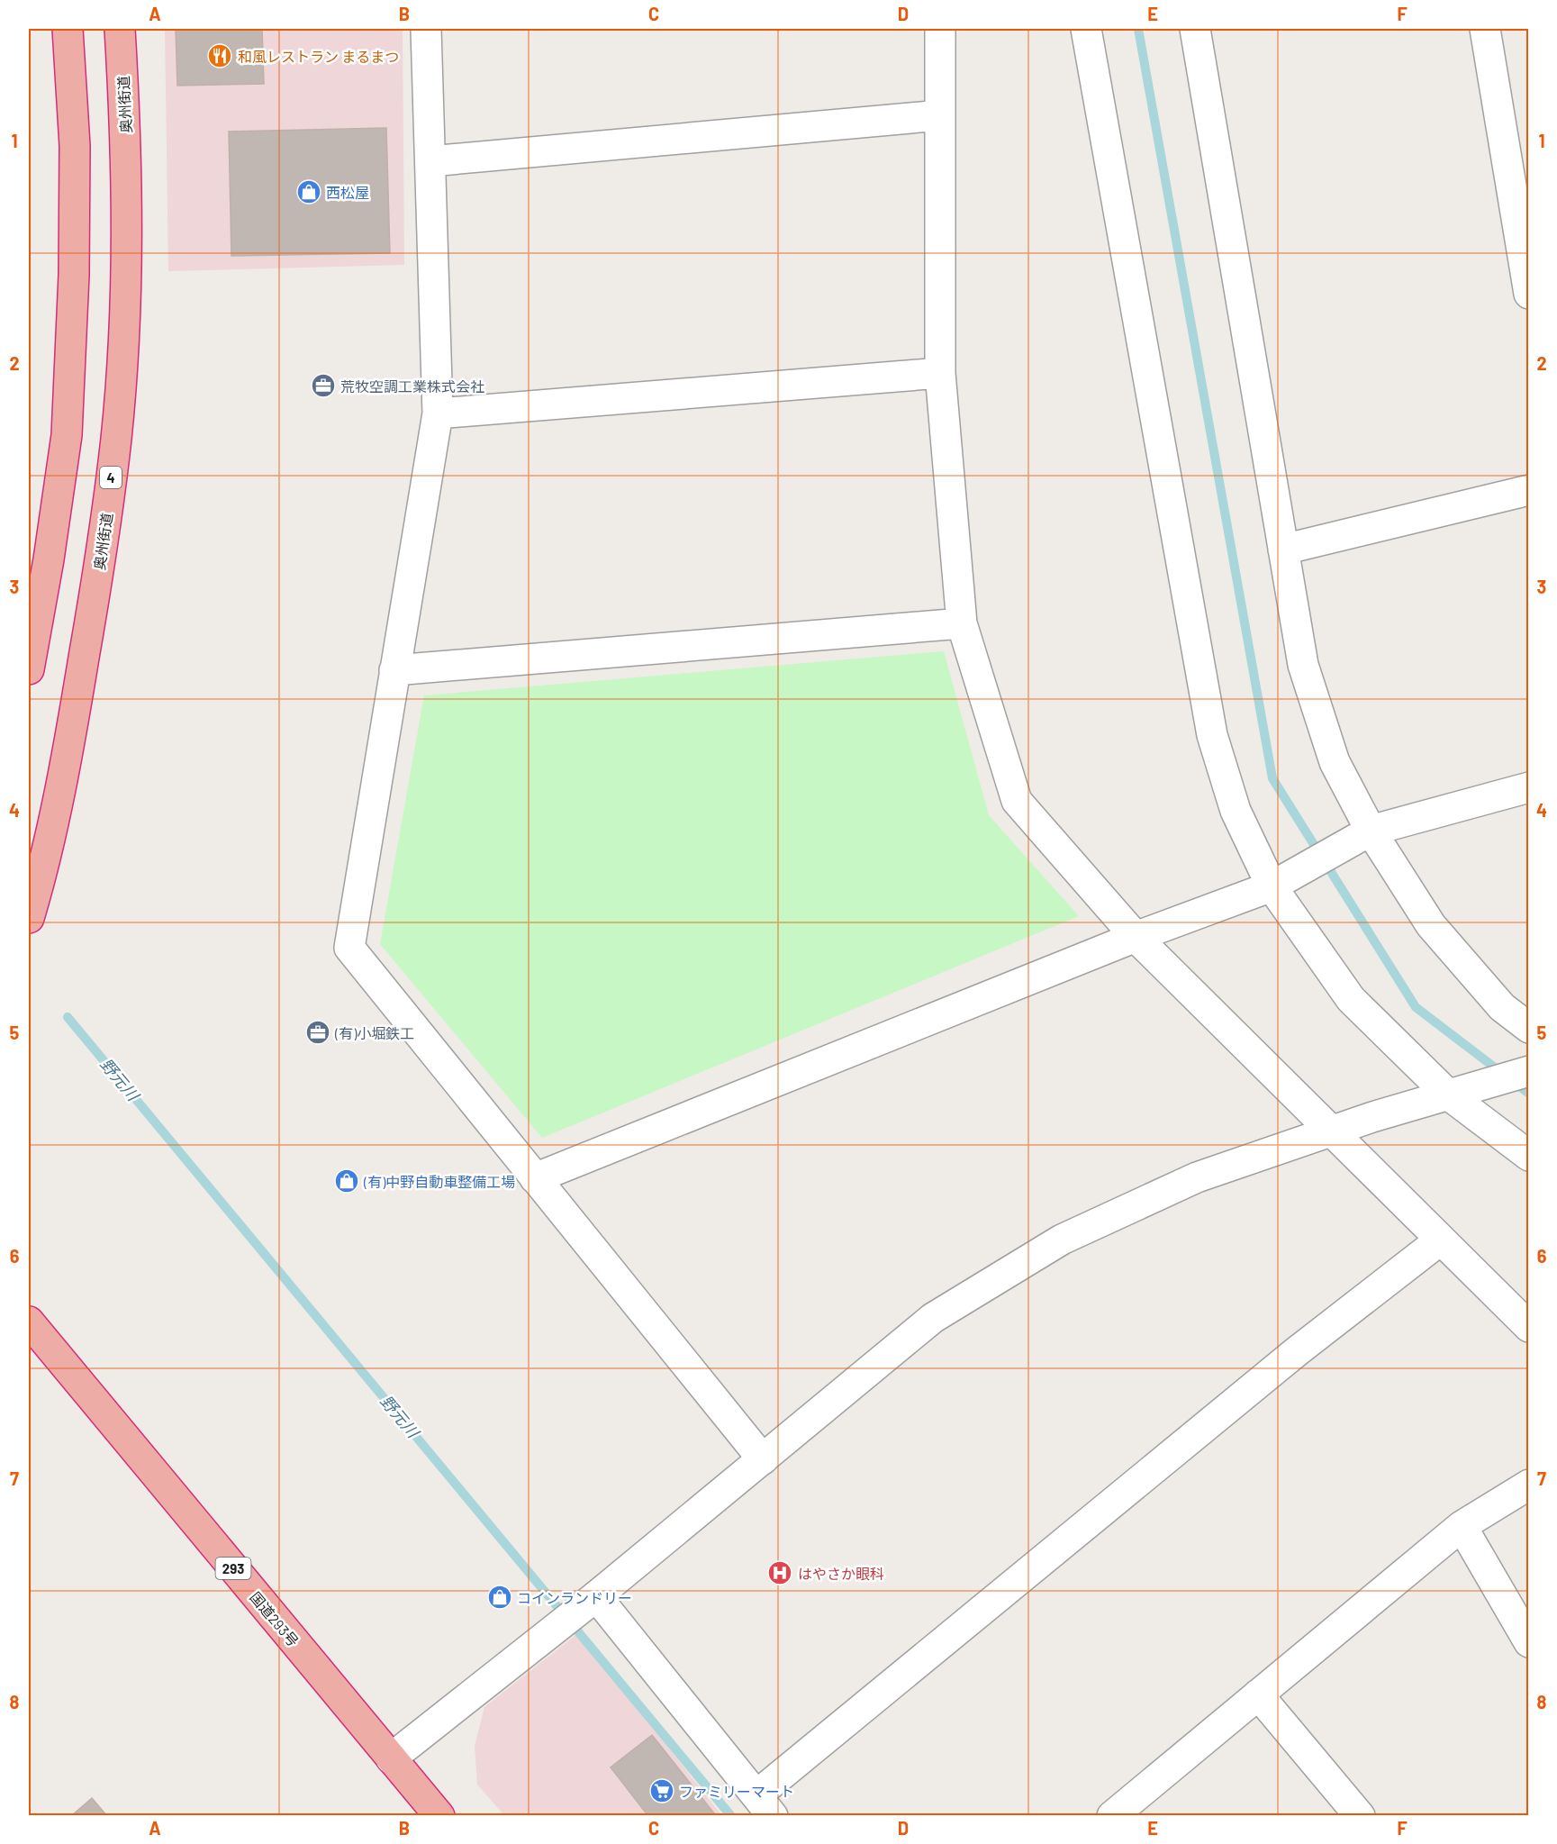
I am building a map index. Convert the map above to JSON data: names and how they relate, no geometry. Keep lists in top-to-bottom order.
{
  "streets": {
    "highway": [
      "奥州街道",
      "4",
      "293",
      "国道293号"
    ]
  },
  "water": ["野元川"],
  "places": {
    "restaurant": ["和風レストラン まるまつ"],
    "shop": ["西松屋", "(有)中野自動車整備工場", "コインランドリー"],
    "office": ["荒牧空調工業株式会社", "(有)小堀鉄工"],
    "hospital": ["はやさか眼科"],
    "supermarket": ["ファミリーマート"]
  },
  "grid": {
    "columns": [
      "A",
      "B",
      "C",
      "D",
      "E",
      "F"
    ],
    "rows": [
      "1",
      "2",
      "3",
      "4",
      "5",
      "6",
      "7",
      "8"
    ]
  }
}
